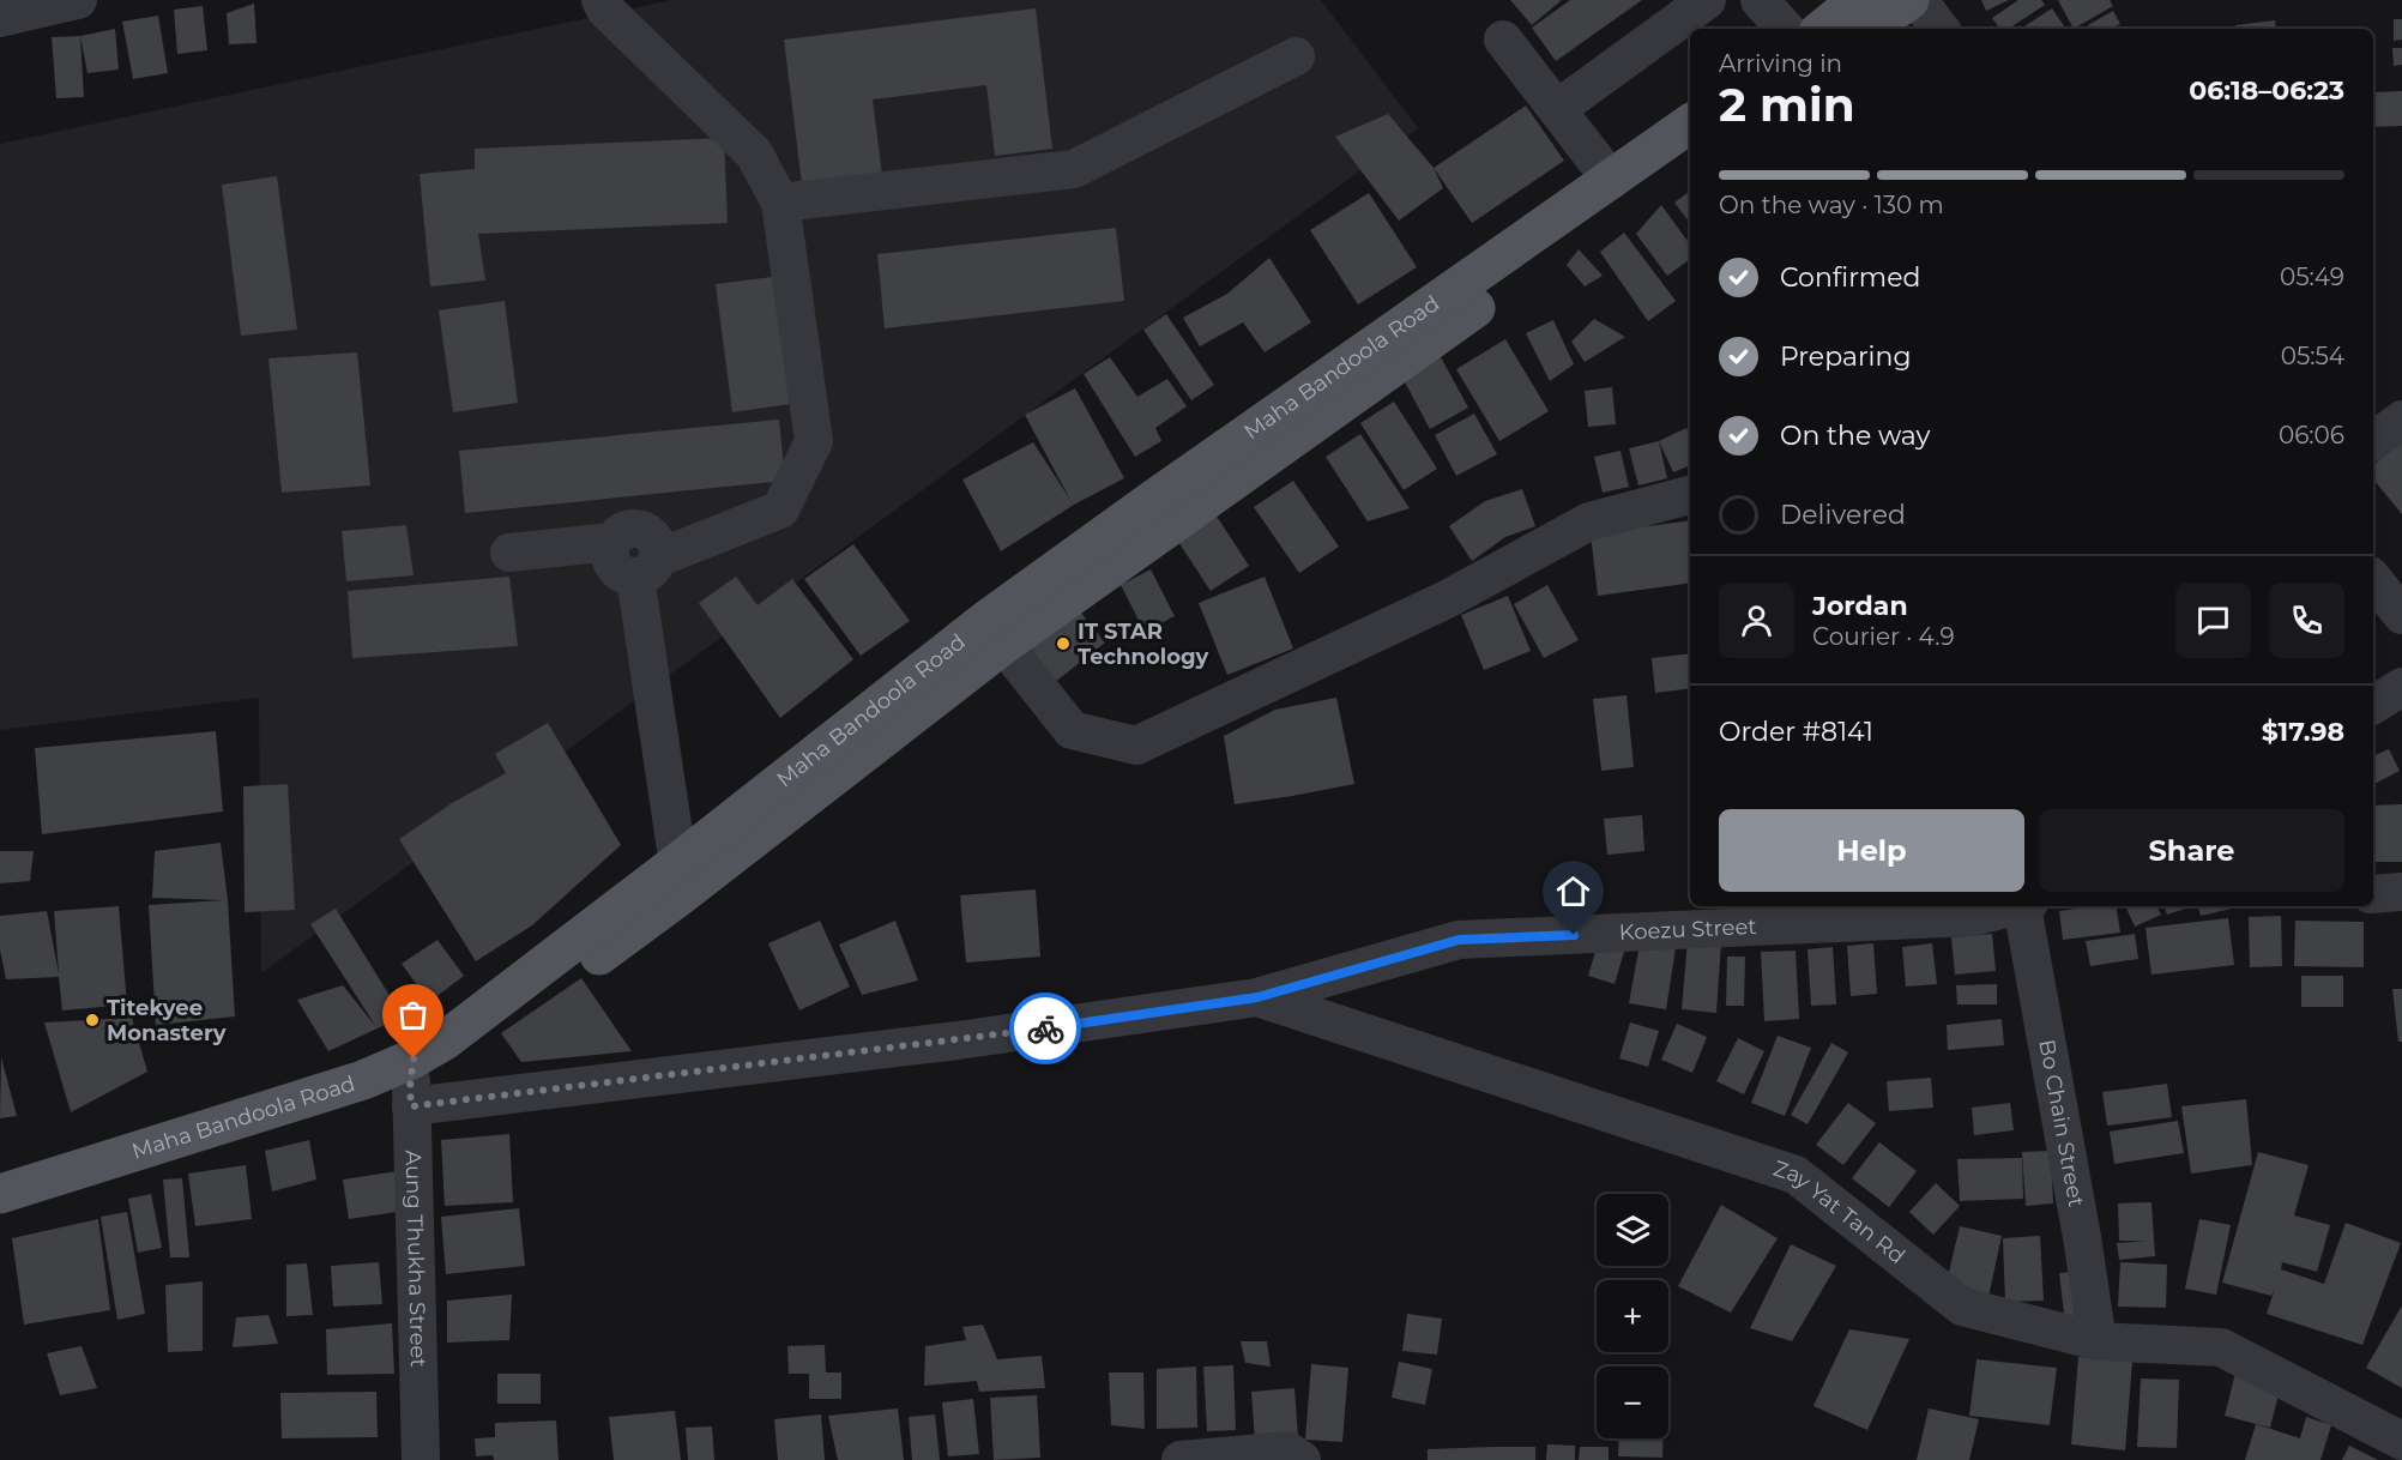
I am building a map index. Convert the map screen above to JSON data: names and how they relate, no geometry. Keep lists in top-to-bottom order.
{
  "streets": {
    "main road": ["Maha Bandoola Road"],
    "street": [
      "Koezu Street",
      "Bo Chain Street",
      "Zay Yat Tan Rd",
      "Aung Thukha Street"
    ]
  },
  "crossings": [
    ["Maha Bandoola Road", "Koezu Street"],
    ["Maha Bandoola Road", "Aung Thukha Street"],
    ["Koezu Street", "Zay Yat Tan Rd"],
    ["Koezu Street", "Aung Thukha Street"],
    ["Bo Chain Street", "Zay Yat Tan Rd"]
  ],
  "places": ["IT STAR Technology", "Titekyee Monastery"],
  "page": {
    "heading": ["2 min", "Arriving in", "06:18–06:23"],
    "panel": [
      "Jordan",
      "Courier · 4.9",
      "Order #8141",
      "$17.98"
    ],
    "bar": "On the way · 130 m",
    "list": [
      ["Confirmed", "05:49"],
      ["Preparing", "05:54"],
      ["On the way", "06:06"],
      "Delivered"
    ],
    "buttons": ["Help", "Share"],
    "map_buttons": ["+", "−"]
  }
}
